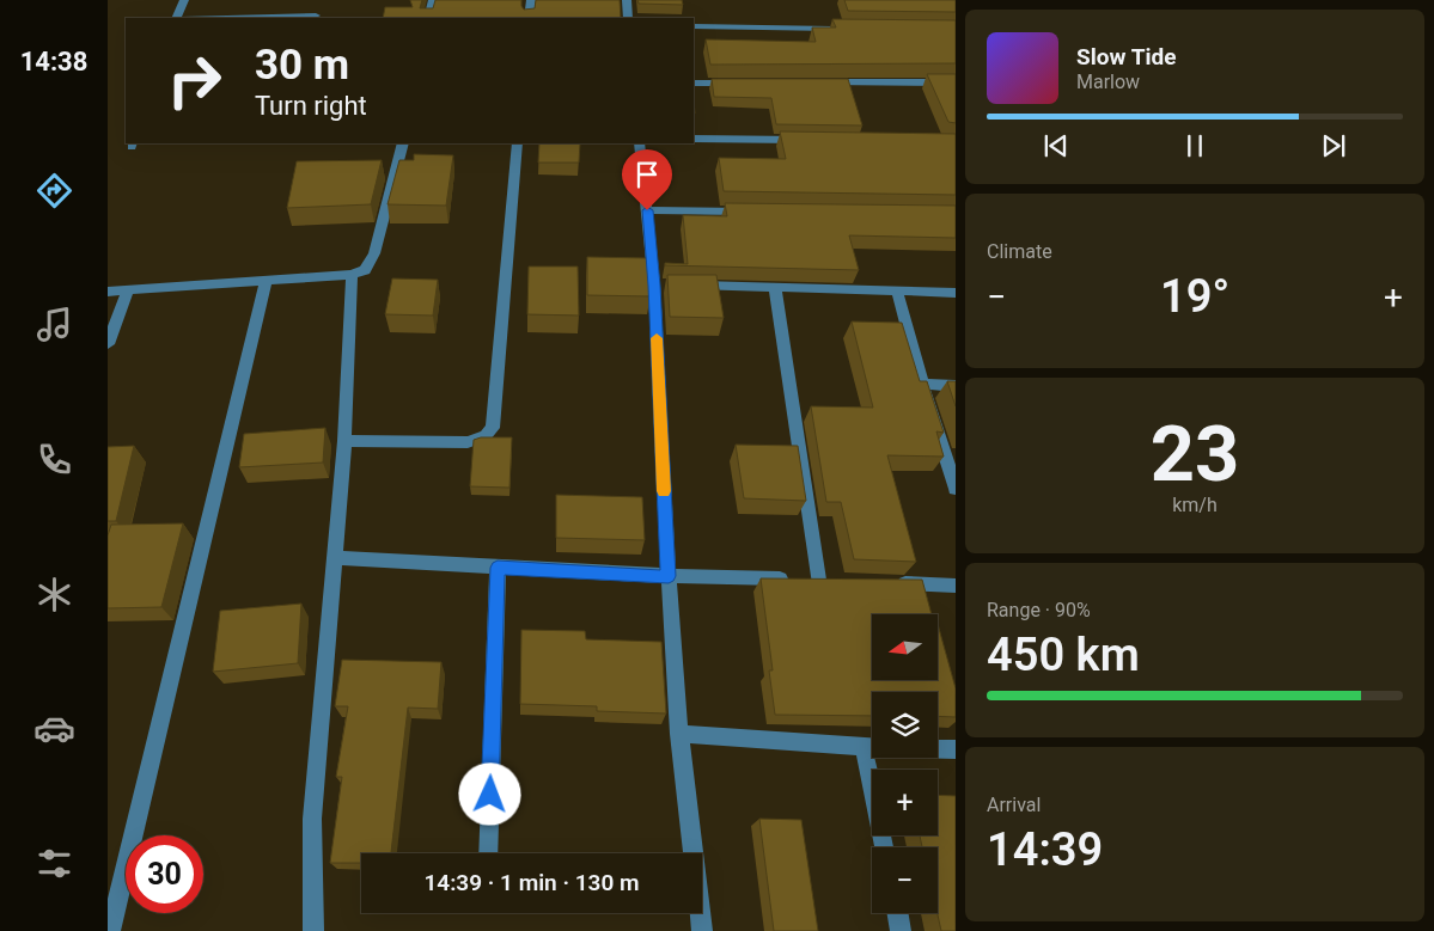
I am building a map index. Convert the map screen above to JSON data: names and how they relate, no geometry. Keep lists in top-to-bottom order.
{
  "north": "left",
  "page": {
    "tabs": "14:38",
    "turn": ["30 m", "Turn right"],
    "song": ["Slow Tide", "Marlow"],
    "tile": [
      "Climate",
      ["23", "km/h"],
      ["Range · 90%", "450 km"],
      ["Arrival", "14:39"]
    ],
    "heat": ["−", "19°", "+"],
    "map_buttons": ["+", "−"],
    "limit": "30",
    "trip": "14:39 · 1 min · 130 m"
  }
}
